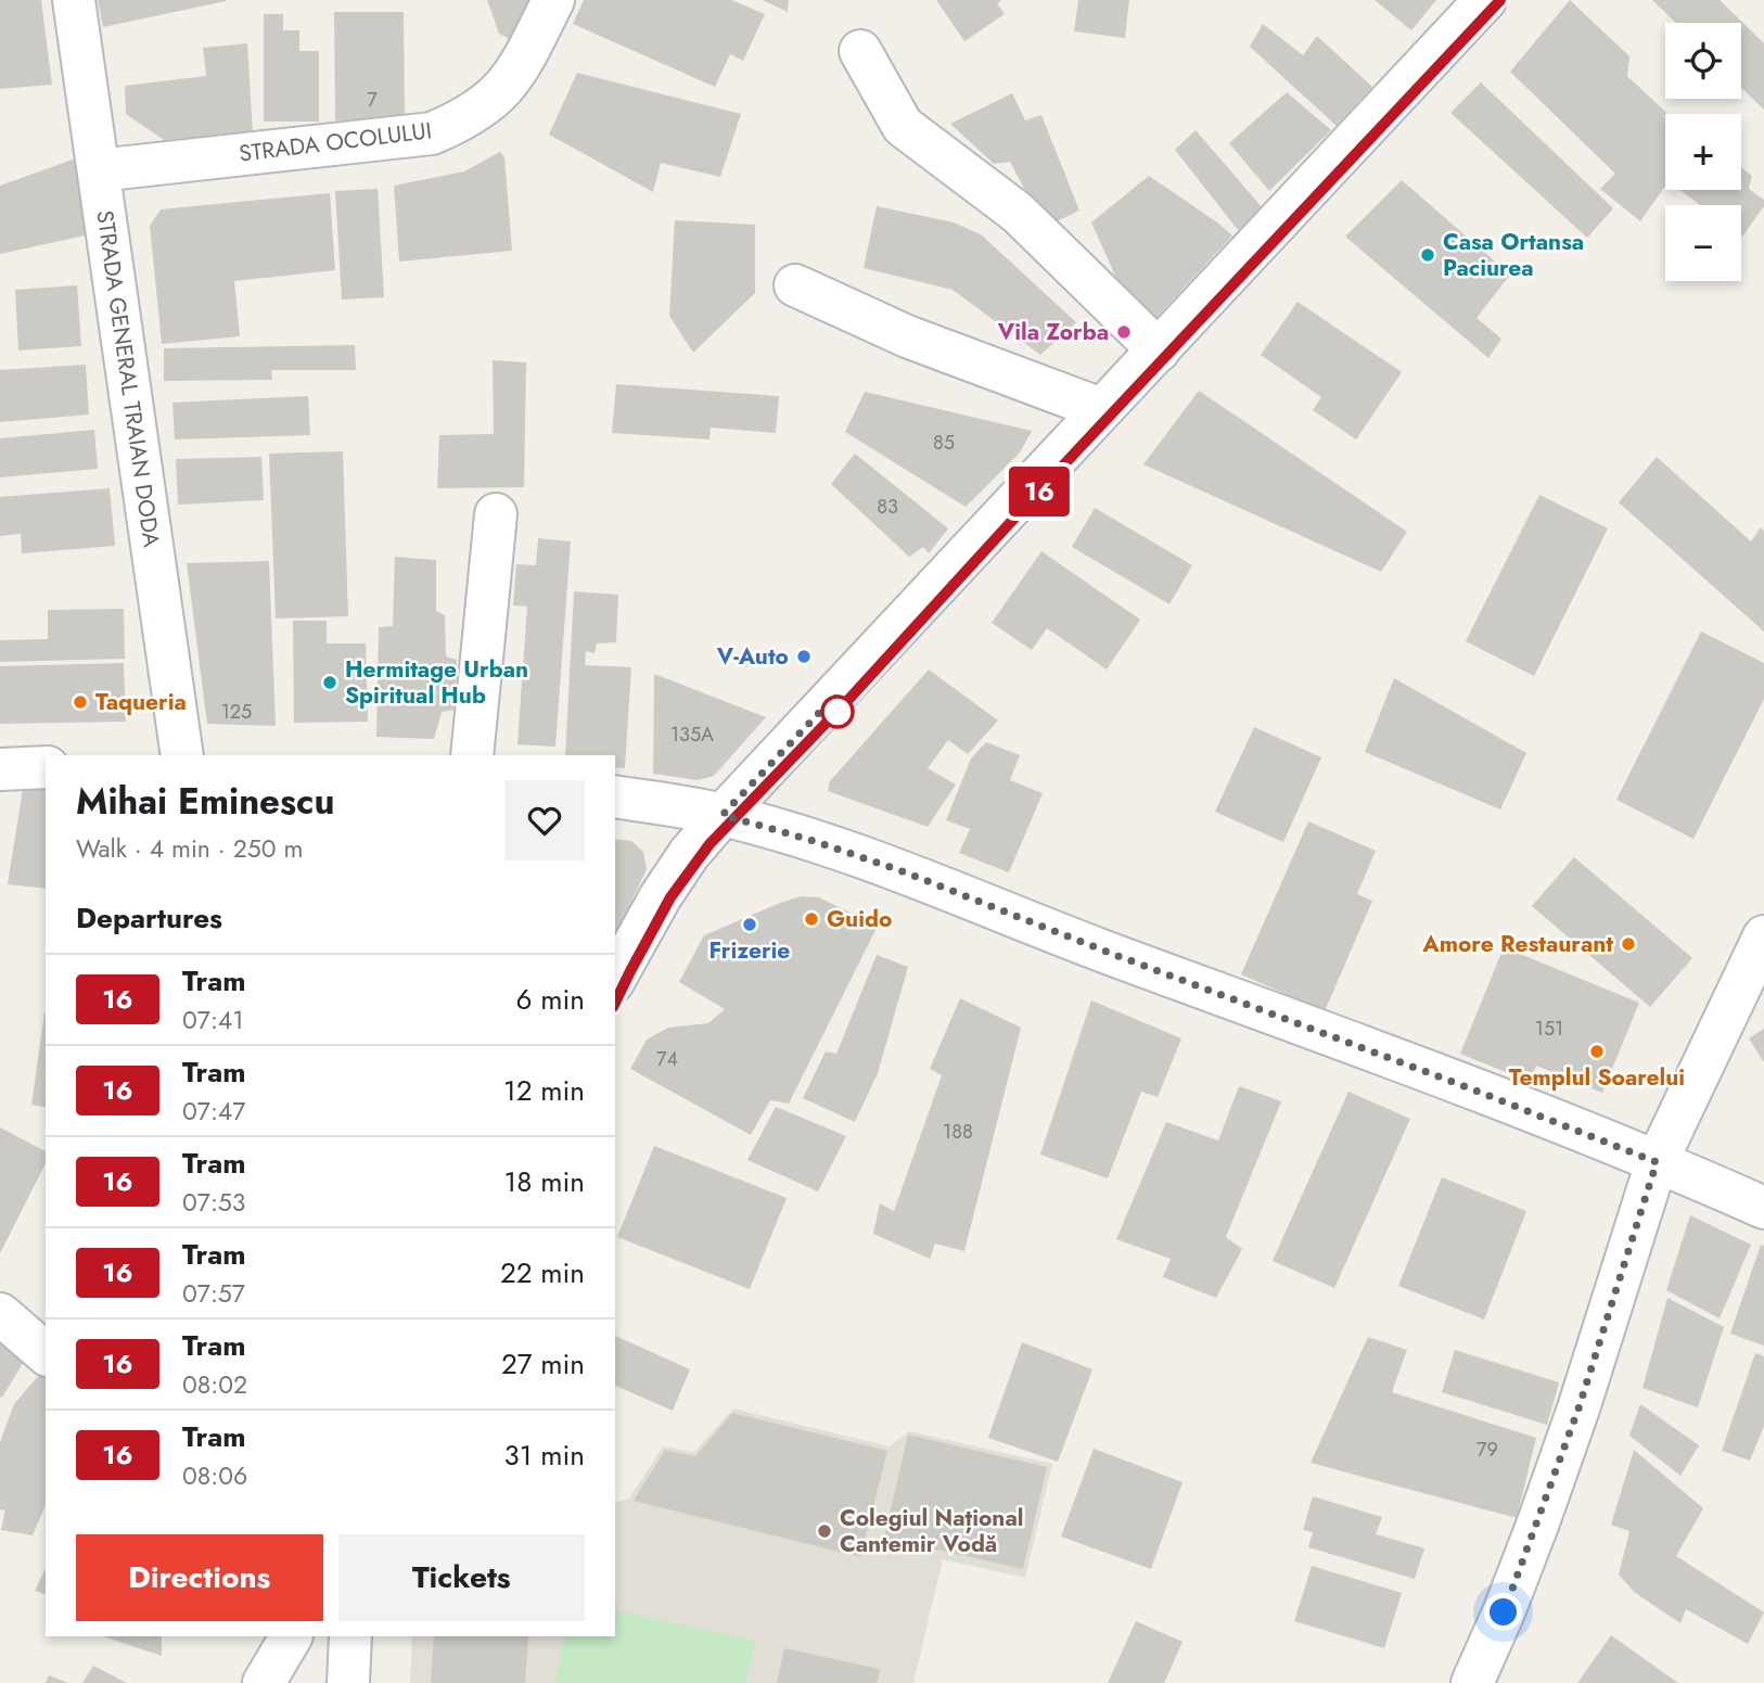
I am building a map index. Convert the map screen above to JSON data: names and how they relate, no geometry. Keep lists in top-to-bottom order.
{
  "streets": {
    "street": ["STRADA OCOLULUI", "STRADA GENERAL TRAIAN DODA"]
  },
  "crossings": [
    ["STRADA OCOLULUI", "STRADA GENERAL TRAIAN DODA"]
  ],
  "places": [
    "Casa Ortansa Paciurea",
    "Vila Zorba",
    "V-Auto",
    "Hermitage Urban Spiritual Hub",
    "Taqueria",
    "Guido",
    "Frizerie",
    "Amore Restaurant",
    "Templul Soarelui",
    "Colegiul Național Cantemir Vodă"
  ],
  "lines": ["tram line 16"],
  "house_numbers": [
    "7",
    "85",
    "83",
    "125",
    "135A",
    "151",
    "74",
    "188",
    "79"
  ],
  "page": {
    "on_map": "16",
    "map_buttons": ["+", "−"],
    "heading": [
      ["Mihai Eminescu", "Walk · 4 min · 250 m"],
      "Departures"
    ],
    "list": [
      {
        "mark": "16",
        "name": "Tram",
        "note": "07:41",
        "value": "6 min"
      },
      {
        "mark": "16",
        "name": "Tram",
        "note": "07:47",
        "value": "12 min"
      },
      {
        "mark": "16",
        "name": "Tram",
        "note": "07:53",
        "value": "18 min"
      },
      {
        "mark": "16",
        "name": "Tram",
        "note": "07:57",
        "value": "22 min"
      },
      {
        "mark": "16",
        "name": "Tram",
        "note": "08:02",
        "value": "27 min"
      },
      {
        "mark": "16",
        "name": "Tram",
        "note": "08:06",
        "value": "31 min"
      }
    ],
    "buttons": ["Directions", "Tickets"]
  }
}
